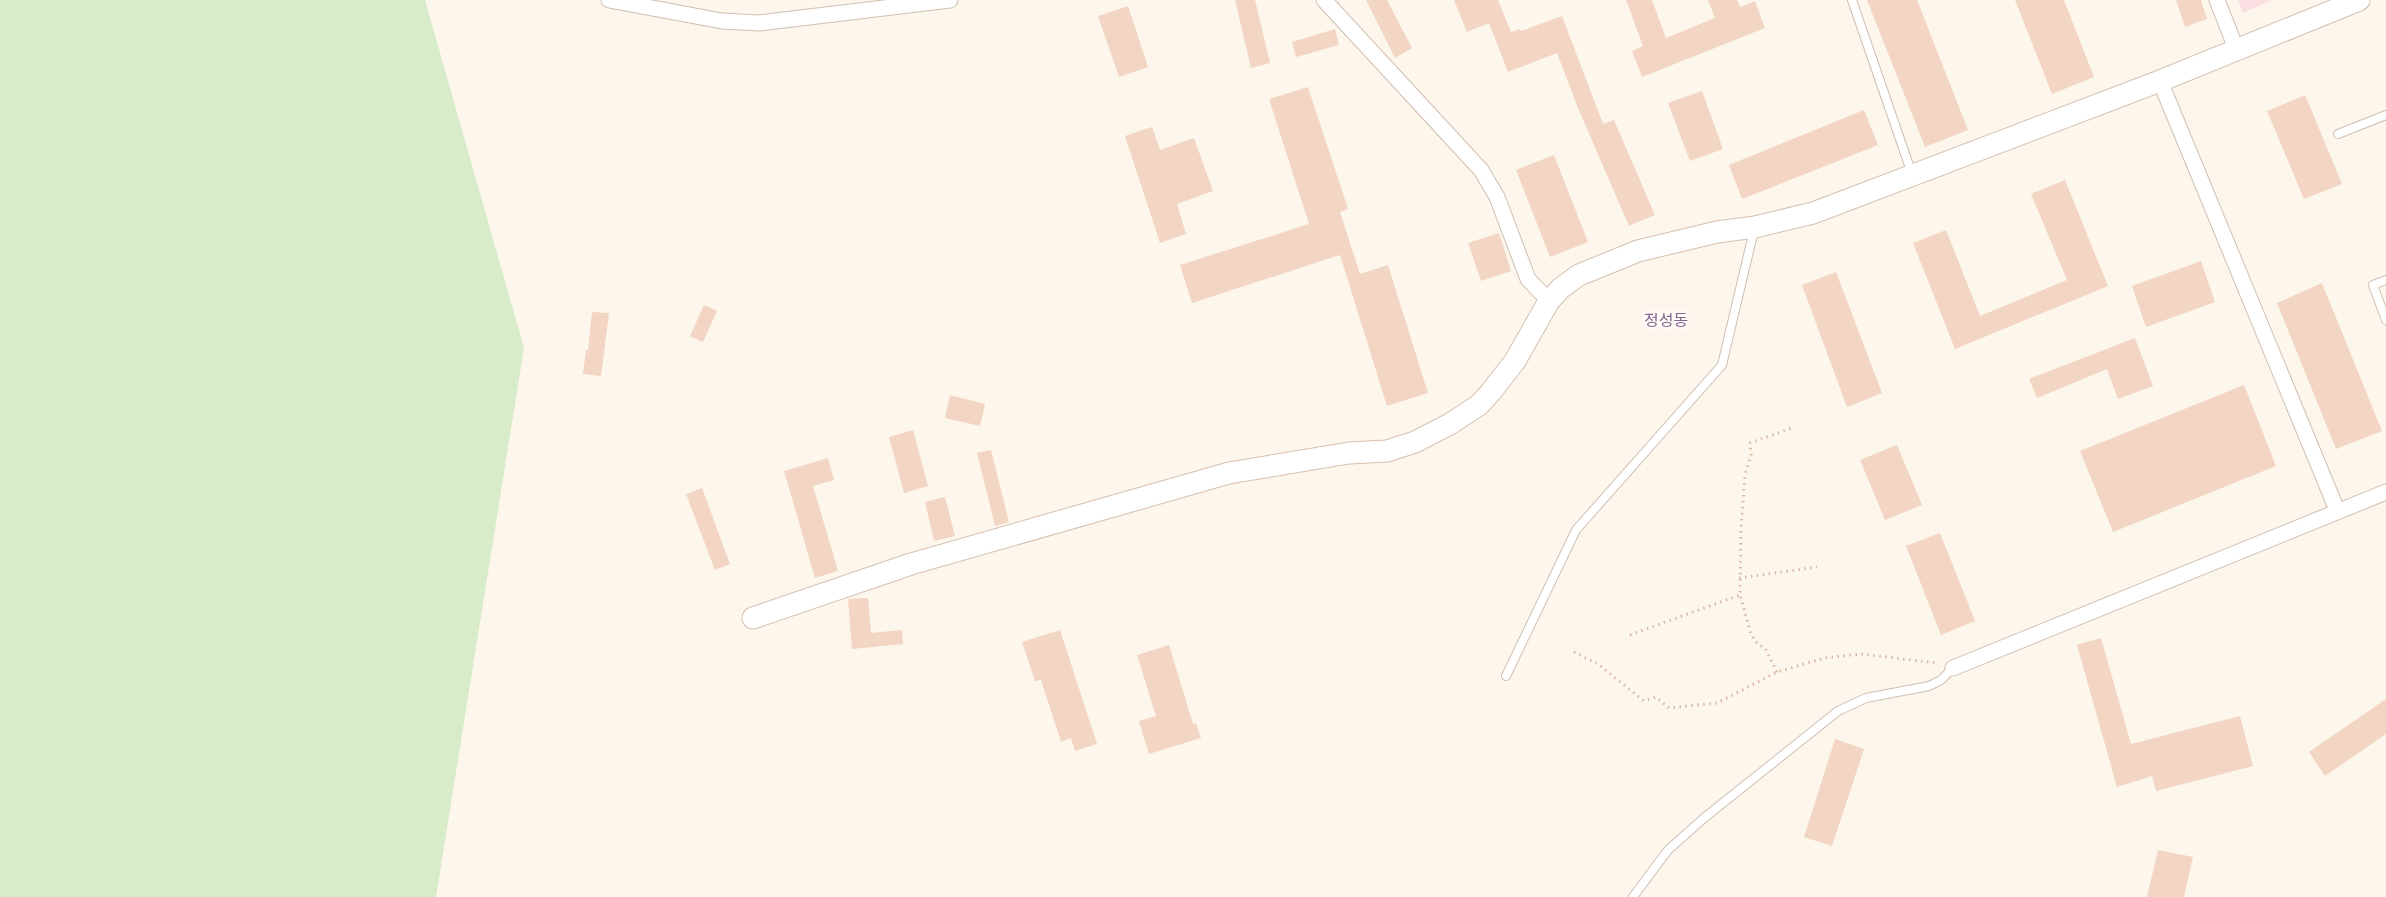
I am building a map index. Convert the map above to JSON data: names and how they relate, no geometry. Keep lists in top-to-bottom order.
{
  "districts": ["정성동"]
}
